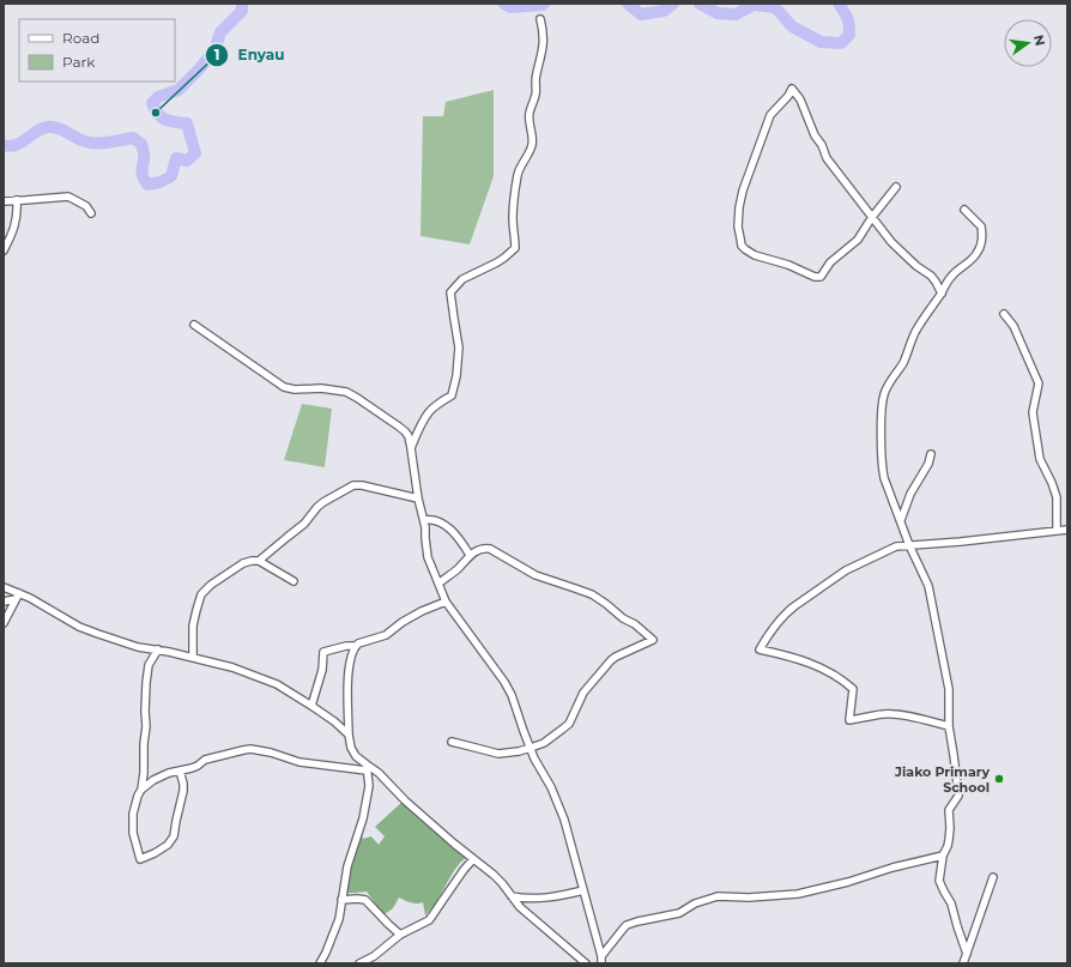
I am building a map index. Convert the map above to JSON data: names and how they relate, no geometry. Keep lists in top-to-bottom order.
{
  "places": ["Enyau", "Jiako Primary School"],
  "legend": ["Road", "Park"],
  "north": "right"
}
